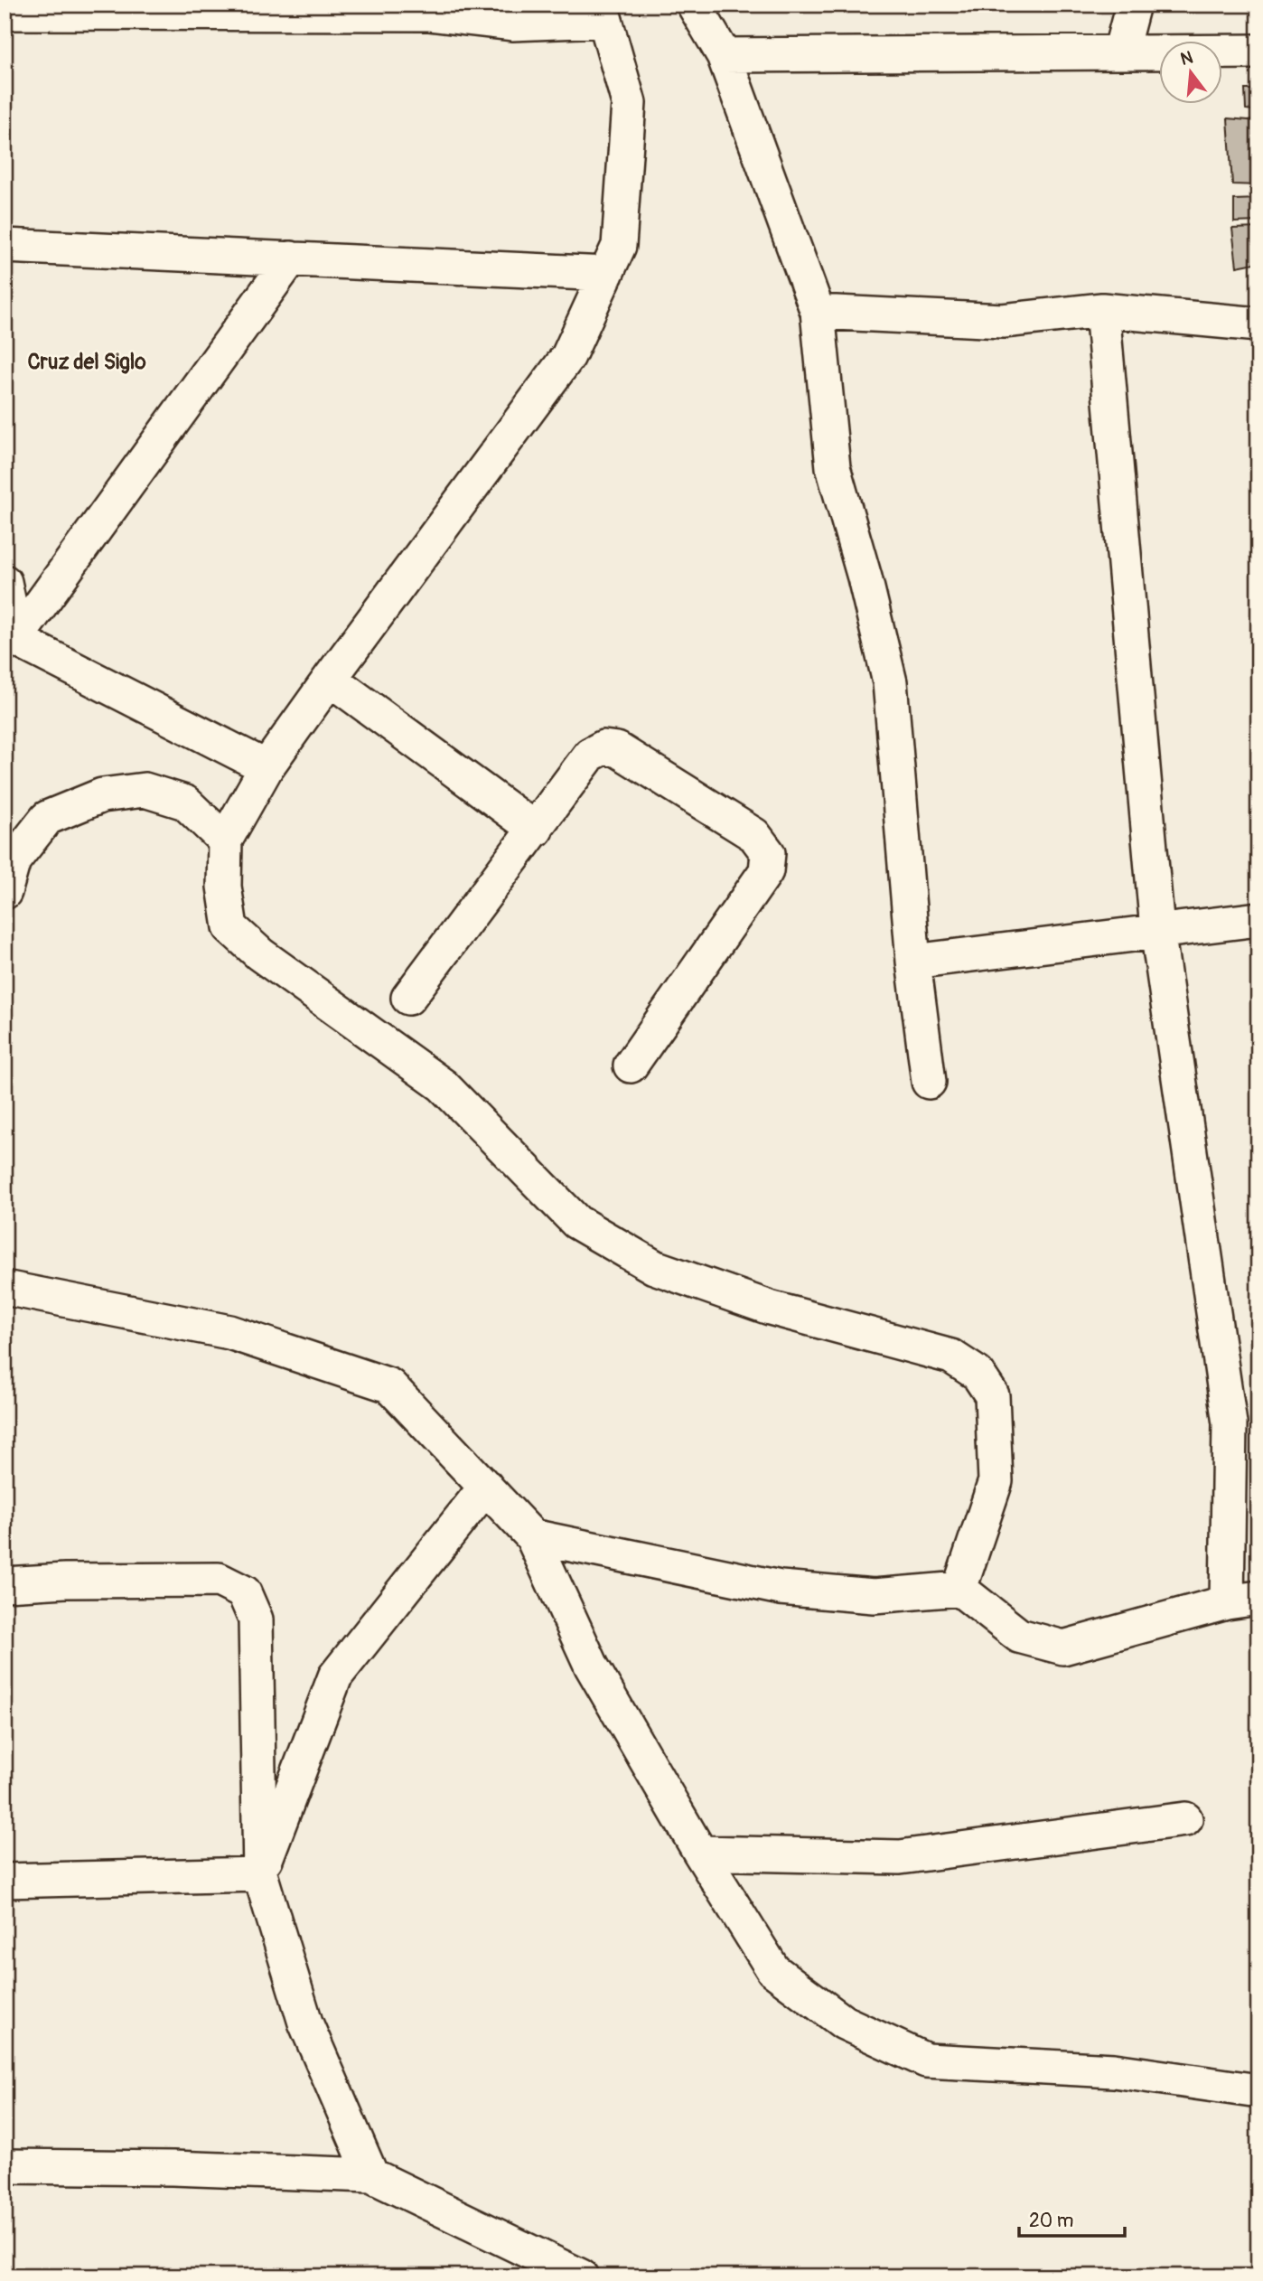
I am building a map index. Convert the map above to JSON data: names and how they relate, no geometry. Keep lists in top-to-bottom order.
{
  "districts": ["Cruz del Siglo"],
  "scale_bar": "20 m",
  "north": "top"
}
